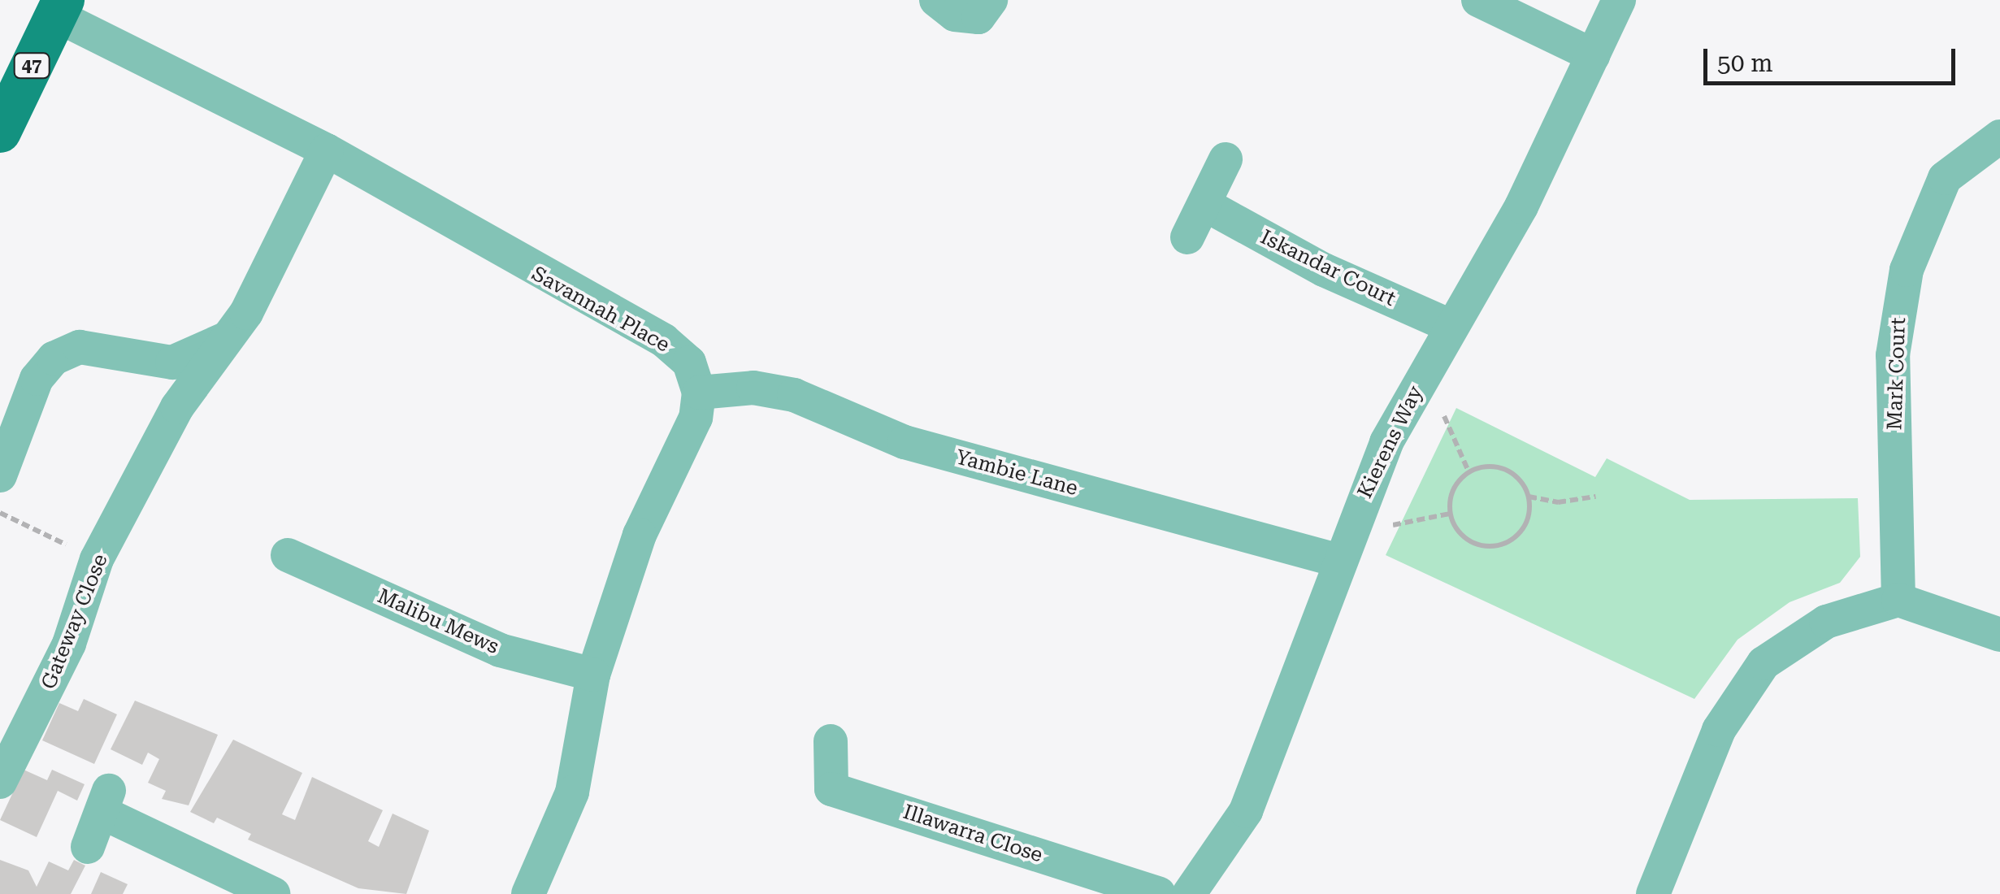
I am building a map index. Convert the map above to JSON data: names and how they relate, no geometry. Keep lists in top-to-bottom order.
{
  "streets": {
    "main road": ["47"],
    "street": [
      "Iskandar Court",
      "Savannah Place",
      "Mark Court",
      "Kierens Way",
      "Yambie Lane",
      "Gateway Close",
      "Malibu Mews",
      "Illawarra Close"
    ]
  },
  "crossings": [
    ["47", "Savannah Place"],
    ["Iskandar Court", "Kierens Way"],
    ["Savannah Place", "Yambie Lane"],
    ["Savannah Place", "Gateway Close"],
    ["Kierens Way", "Yambie Lane"]
  ],
  "scale_bar": "50 m"
}
